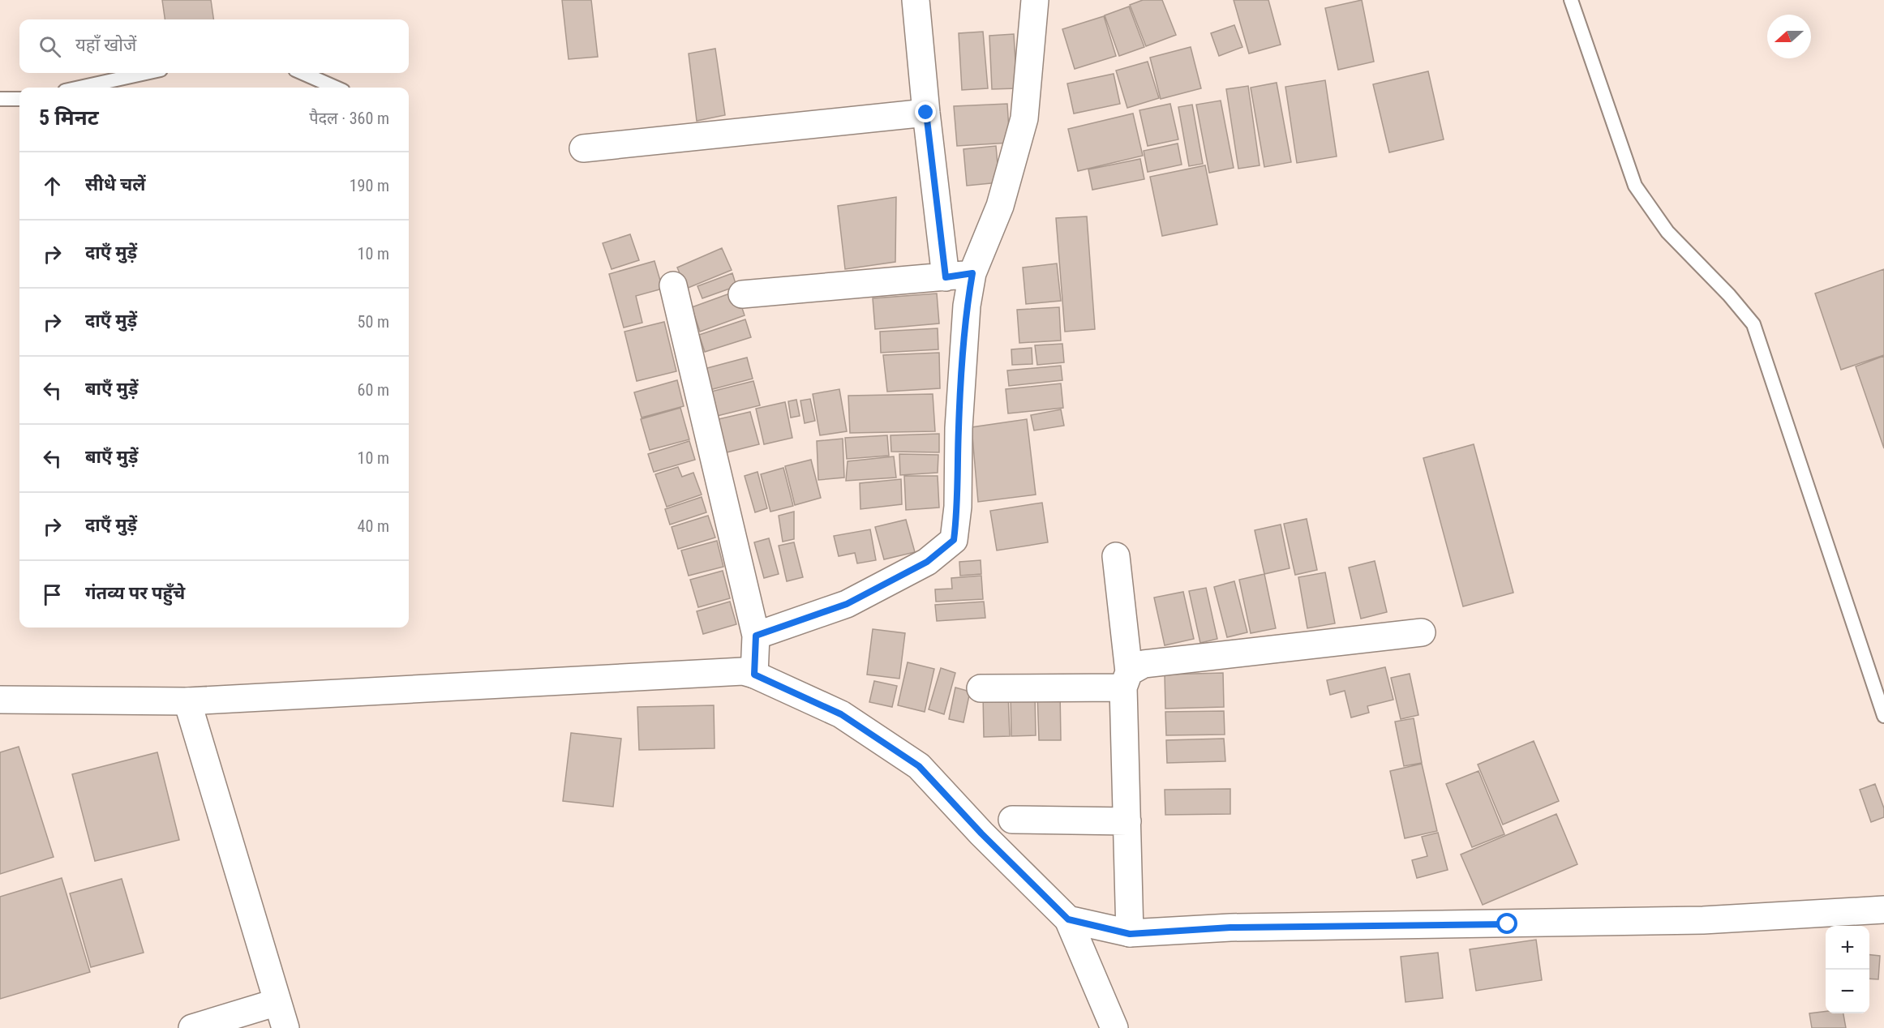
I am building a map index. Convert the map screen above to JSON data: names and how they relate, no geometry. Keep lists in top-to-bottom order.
{
  "north": "left",
  "page": {
    "search": "यहाँ खोजें",
    "heading": ["5 मिनट", "पैदल · 360 m"],
    "list": [
      ["सीधे चलें", "190 m"],
      ["दाएँ मुड़ें", "10 m"],
      ["दाएँ मुड़ें", "50 m"],
      ["बाएँ मुड़ें", "60 m"],
      ["बाएँ मुड़ें", "10 m"],
      ["दाएँ मुड़ें", "40 m"],
      "गंतव्य पर पहुँचे"
    ],
    "map_buttons": ["+", "−"]
  }
}
